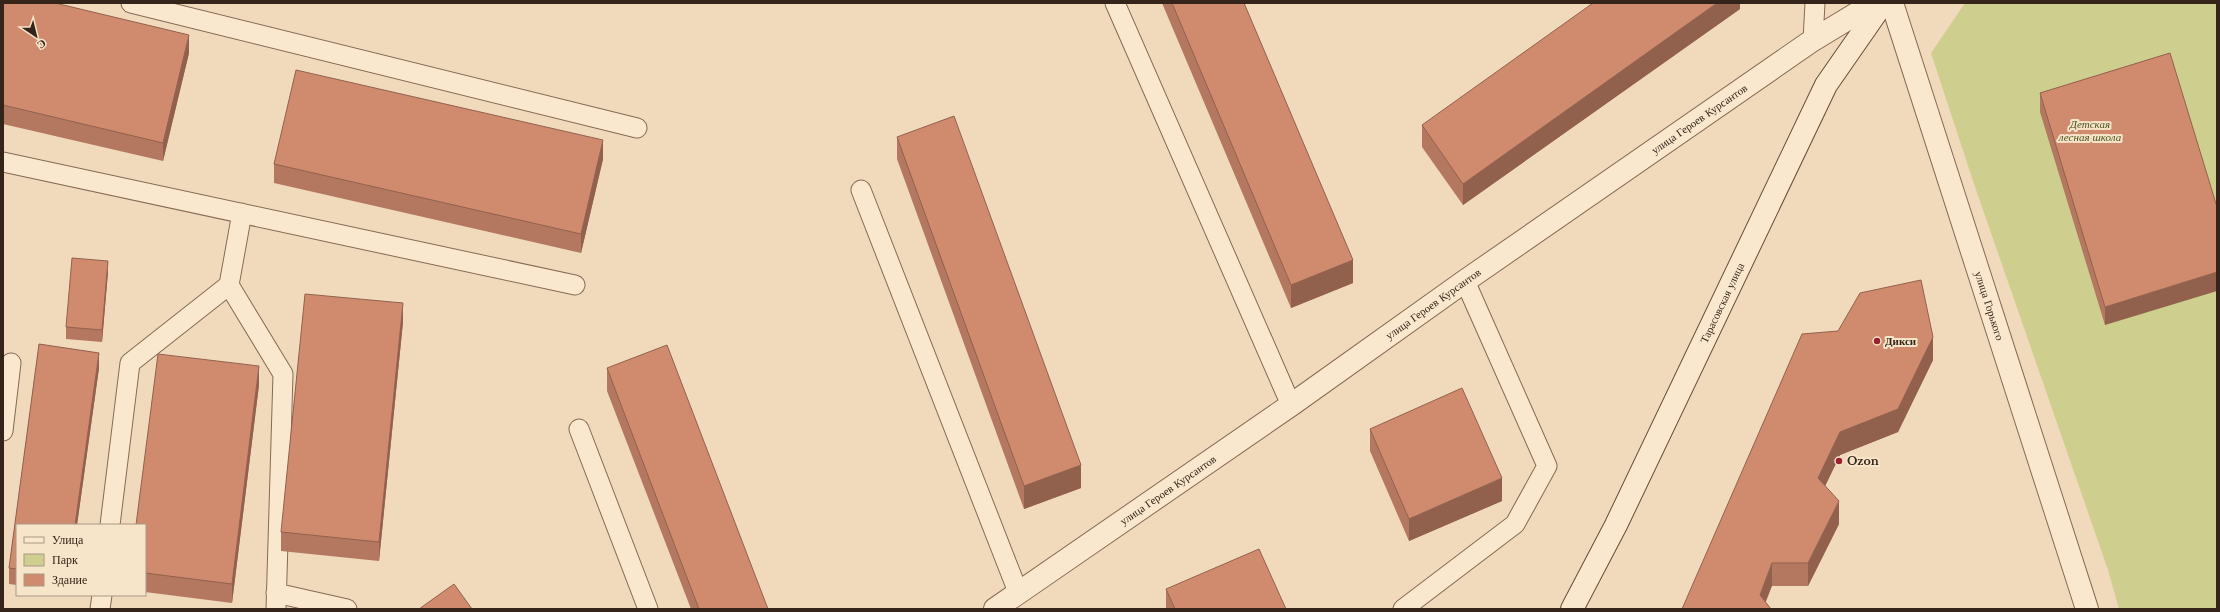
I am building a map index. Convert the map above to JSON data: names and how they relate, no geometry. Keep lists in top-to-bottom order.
{
  "streets": {
    "street": ["улица Героев Курсантов", "Тарасовская улица", "улица Горького"]
  },
  "parks": ["Детская лесная школа"],
  "places": ["Дикси", "Ozon"],
  "legend": ["Улица", "Парк", "Здание"],
  "north": "bottom right"
}
